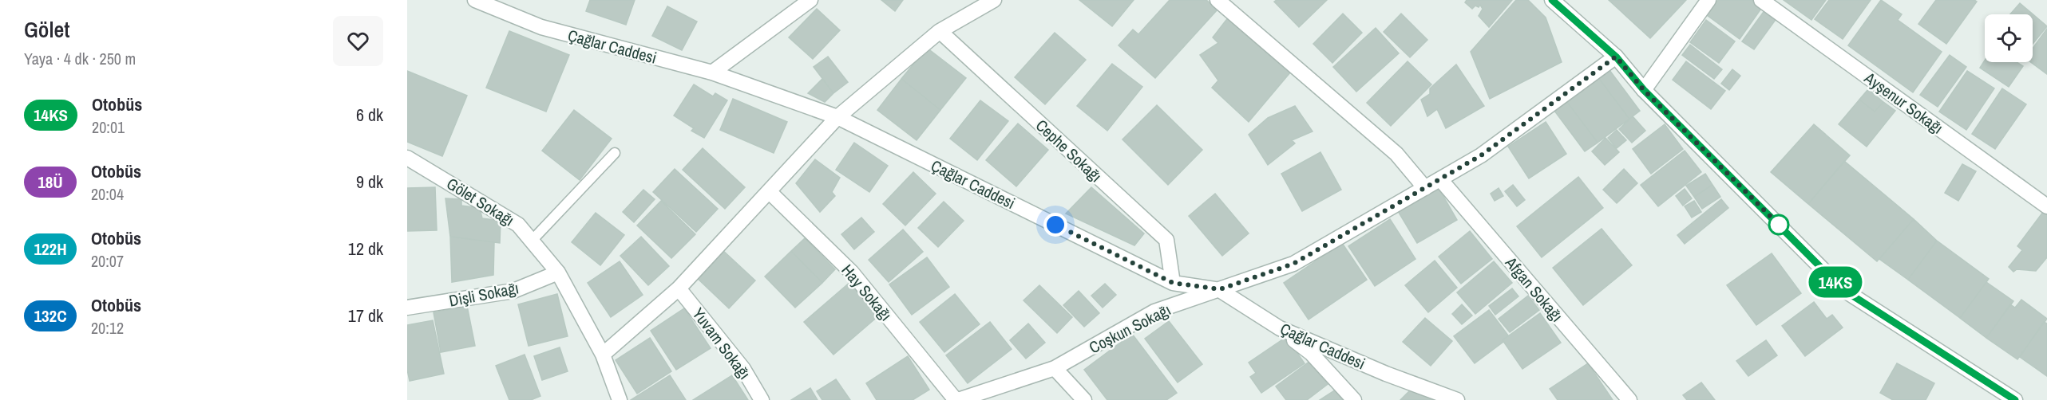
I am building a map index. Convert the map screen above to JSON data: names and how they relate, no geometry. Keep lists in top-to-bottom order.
{
  "streets": {
    "street": [
      "Çağlar Caddesi",
      "Ayşenur Sokağı",
      "Cephe Sokağı",
      "Gölet Sokağı",
      "Afgan Sokağı",
      "Hay Sokağı",
      "Dişli Sokağı",
      "Coşkun Sokağı",
      "Yuvam Sokağı"
    ]
  },
  "crossings": [
    ["Çağlar Caddesi", "Cephe Sokağı"],
    ["Çağlar Caddesi", "Coşkun Sokağı"],
    ["Gölet Sokağı", "Dişli Sokağı"],
    ["Afgan Sokağı", "Coşkun Sokağı"],
    ["Hay Sokağı", "Coşkun Sokağı"]
  ],
  "lines": ["bus line 14KS"],
  "page": {
    "heading": ["Gölet", "Yaya · 4 dk · 250 m"],
    "on_map": "14KS",
    "list": [
      {
        "mark": "14KS",
        "name": "Otobüs",
        "note": "20:01",
        "value": "6 dk"
      },
      {
        "mark": "18Ü",
        "name": "Otobüs",
        "note": "20:04",
        "value": "9 dk"
      },
      {
        "mark": "122H",
        "name": "Otobüs",
        "note": "20:07",
        "value": "12 dk"
      },
      {
        "mark": "132C",
        "name": "Otobüs",
        "note": "20:12",
        "value": "17 dk"
      }
    ]
  }
}
